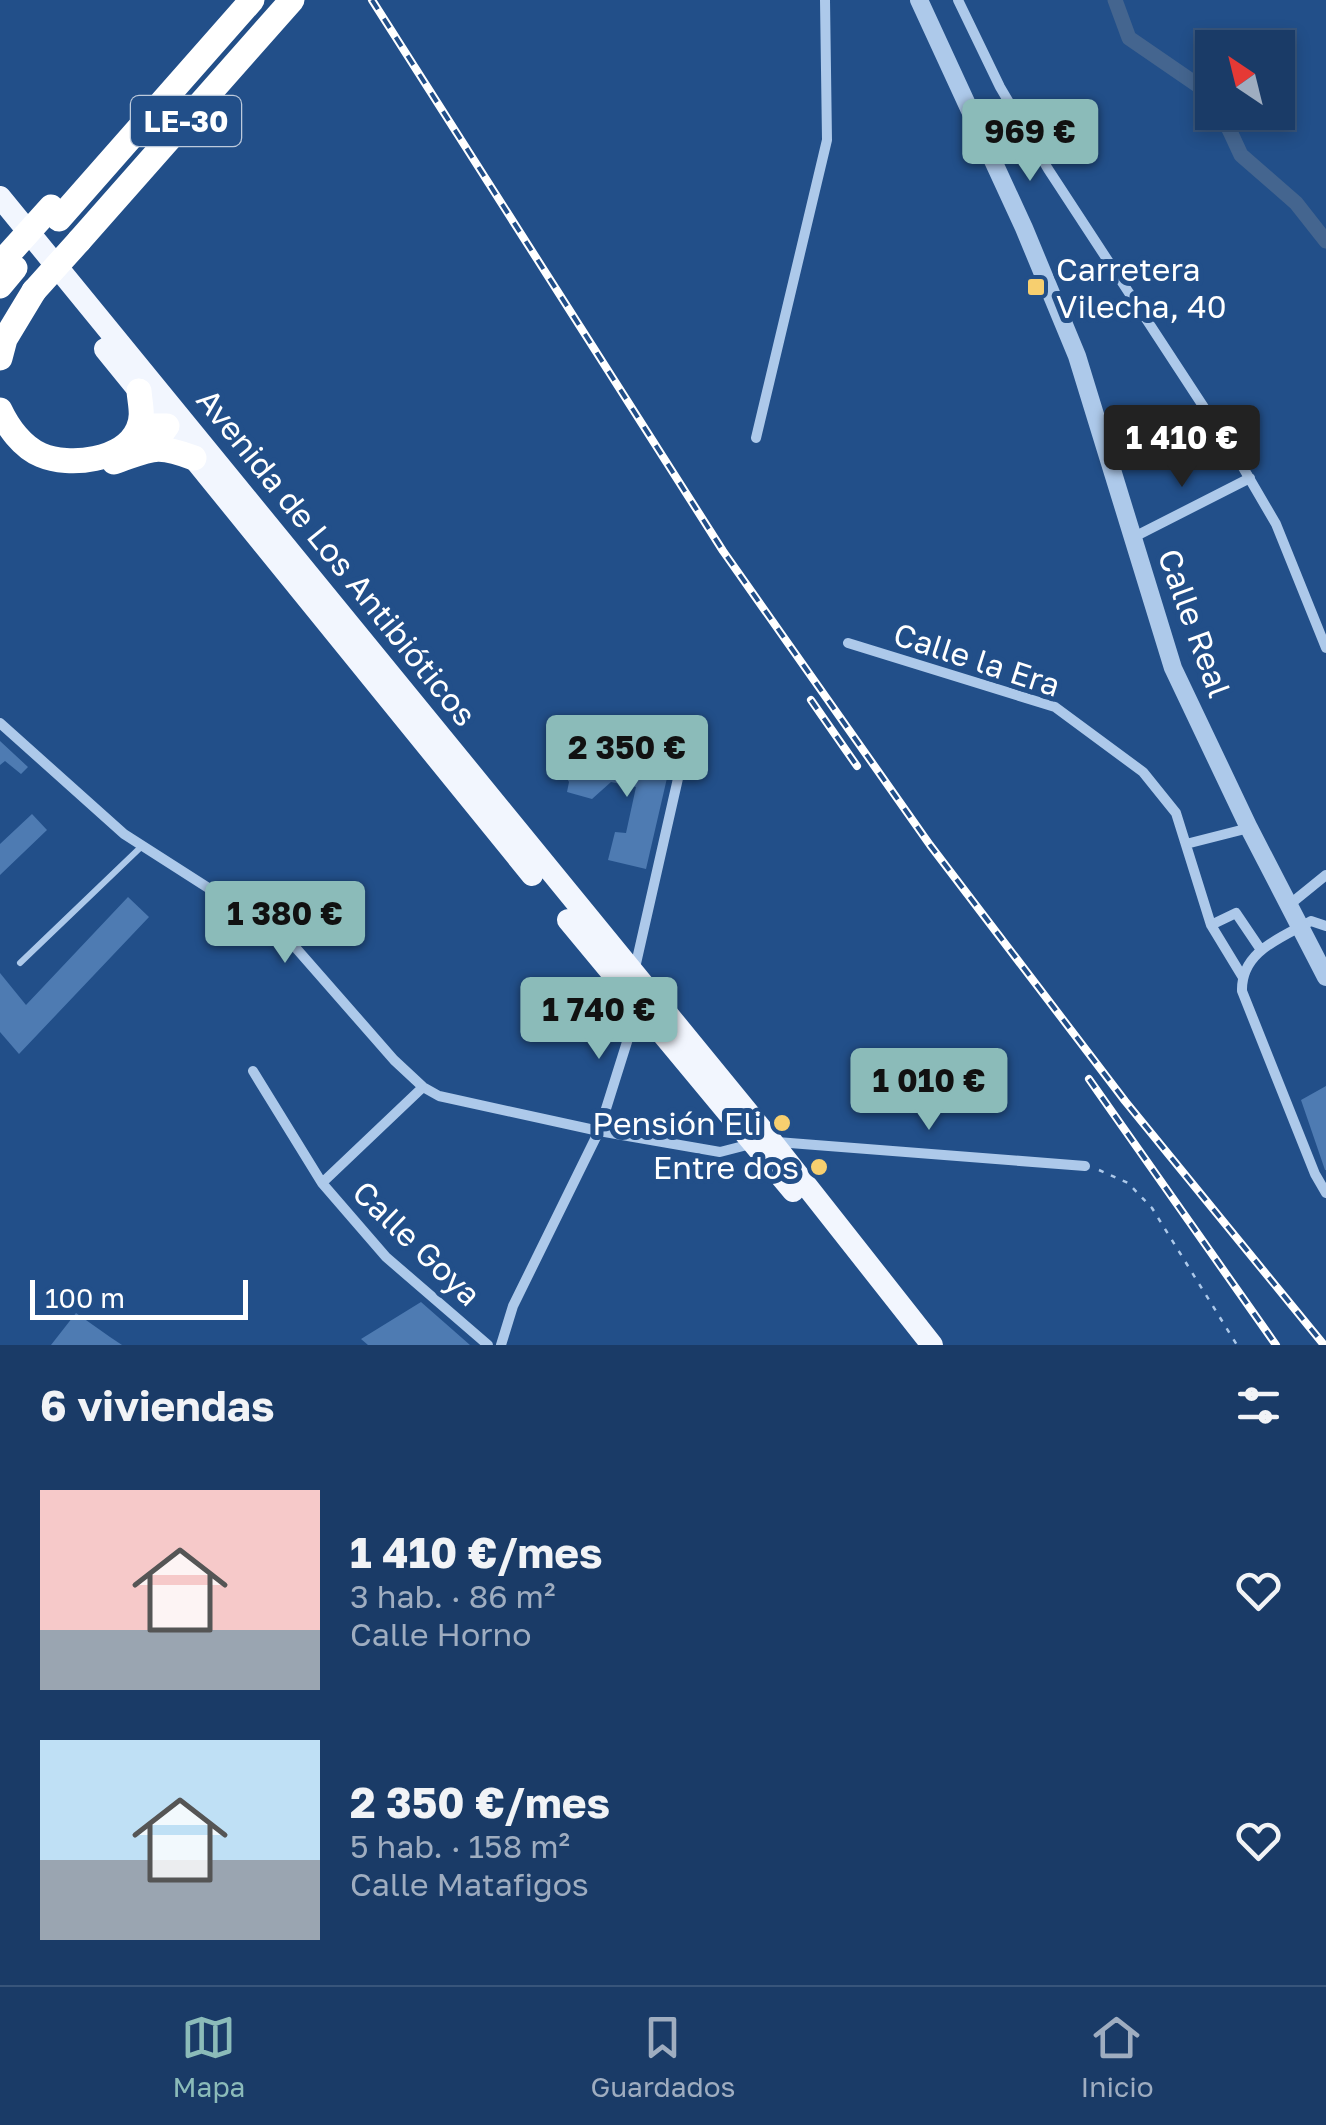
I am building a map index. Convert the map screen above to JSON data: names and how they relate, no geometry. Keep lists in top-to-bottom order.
{
  "streets": {
    "highway": ["LE-30"],
    "main road": ["Avenida de Los Antibióticos"],
    "street": ["Calle Real", "Calle la Era", "Calle Goya"]
  },
  "places": {
    "transit": ["Carretera Vilecha, 40"],
    "other": ["Pensión Eli", "Entre dos"]
  },
  "scale_bar": "100 m",
  "north": "top left",
  "page": {
    "price": [
      "969 €",
      "1 410 €",
      "2 350 €",
      "1 380 €",
      "1 740 €",
      "1 010 €"
    ],
    "scale": "100 m",
    "heading": "6 viviendas",
    "list": [
      {
        "name": "1 410 €/mes",
        "note": "3 hab. · 86 m² · Calle Horno"
      },
      {
        "name": "2 350 €/mes",
        "note": "5 hab. · 158 m² · Calle Matafigos"
      }
    ],
    "tabs": ["Mapa", "Guardados", "Inicio"]
  }
}
